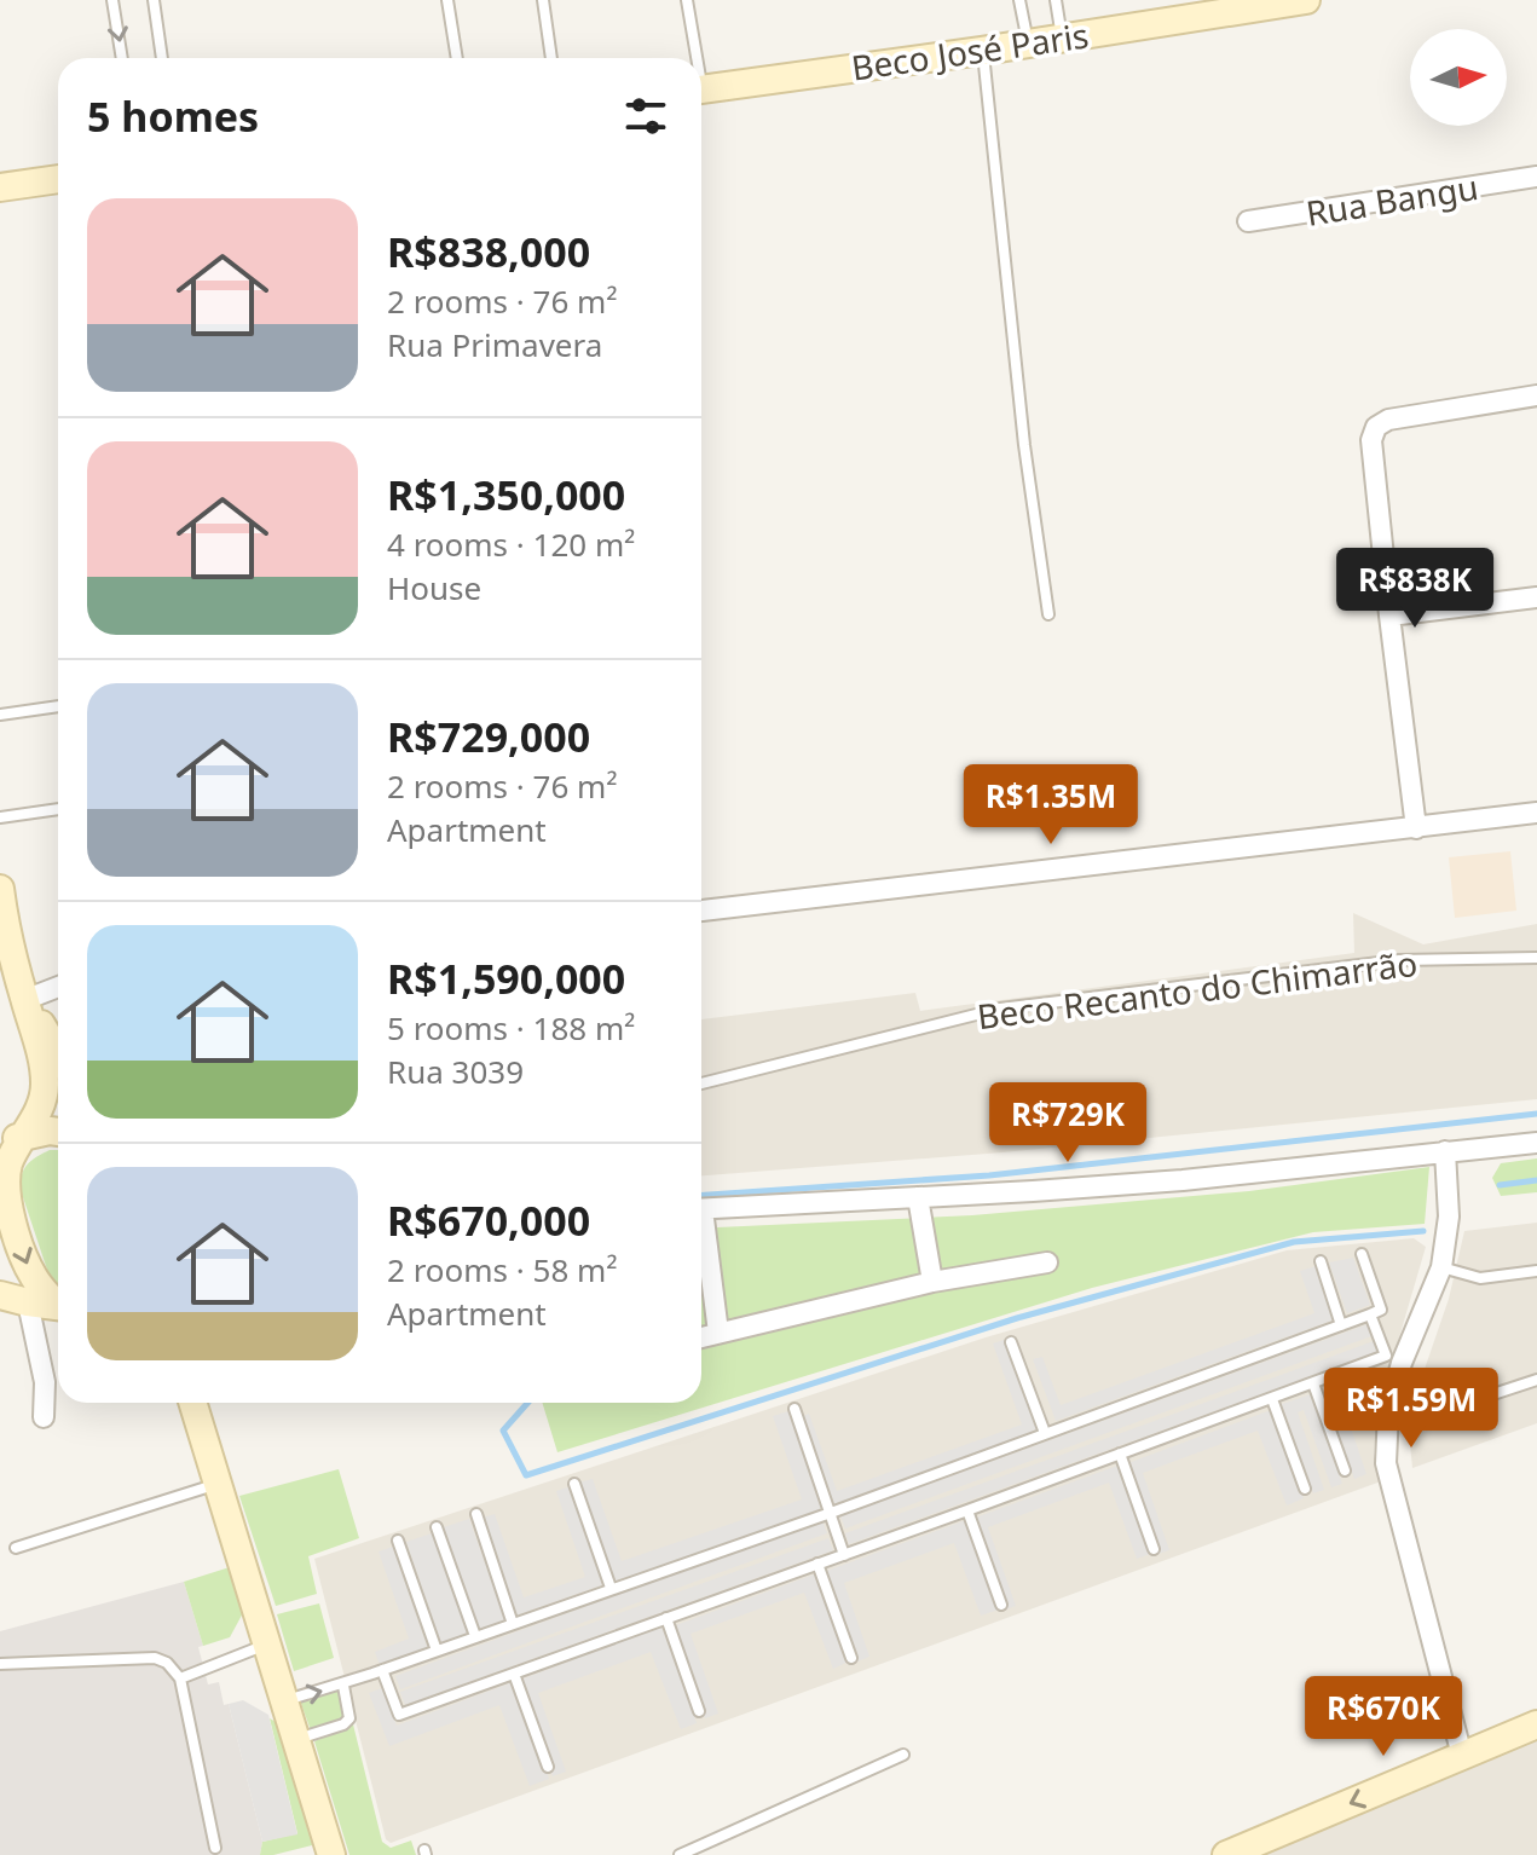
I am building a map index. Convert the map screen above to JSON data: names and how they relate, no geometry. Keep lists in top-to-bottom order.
{
  "streets": {
    "main road": ["Beco José Paris"],
    "street": ["Rua Bangu"],
    "lane": ["Beco Recanto do Chimarrão"]
  },
  "north": "right",
  "page": {
    "heading": "5 homes",
    "list": [
      {
        "name": "R$838,000",
        "note": "2 rooms · 76 m² · Rua Primavera"
      },
      {
        "name": "R$1,350,000",
        "note": "4 rooms · 120 m² · House"
      },
      {
        "name": "R$729,000",
        "note": "2 rooms · 76 m² · Apartment"
      },
      {
        "name": "R$1,590,000",
        "note": "5 rooms · 188 m² · Rua 3039"
      },
      {
        "name": "R$670,000",
        "note": "2 rooms · 58 m² · Apartment"
      }
    ],
    "price": [
      "R$838K",
      "R$1.35M",
      "R$729K",
      "R$1.59M",
      "R$670K"
    ]
  }
}
